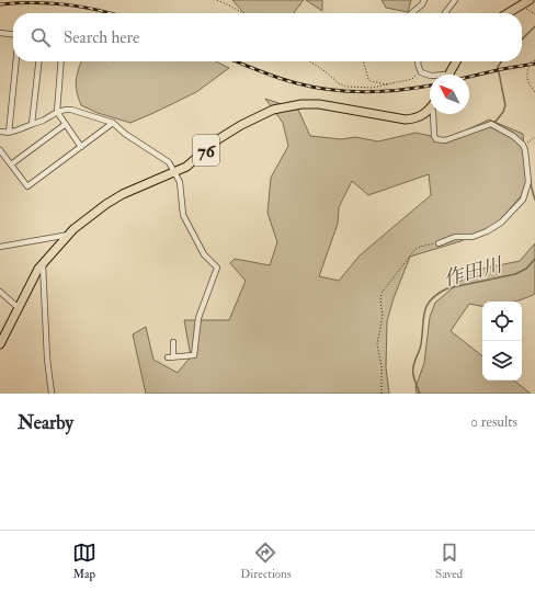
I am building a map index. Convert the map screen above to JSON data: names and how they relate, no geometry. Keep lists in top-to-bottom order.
{
  "streets": {
    "main road": ["76"]
  },
  "water": ["作田川"],
  "north": "top left",
  "page": {
    "search": "Search here",
    "heading": ["Nearby", "0 results"],
    "nav": ["Map", "Directions", "Saved"]
  }
}
